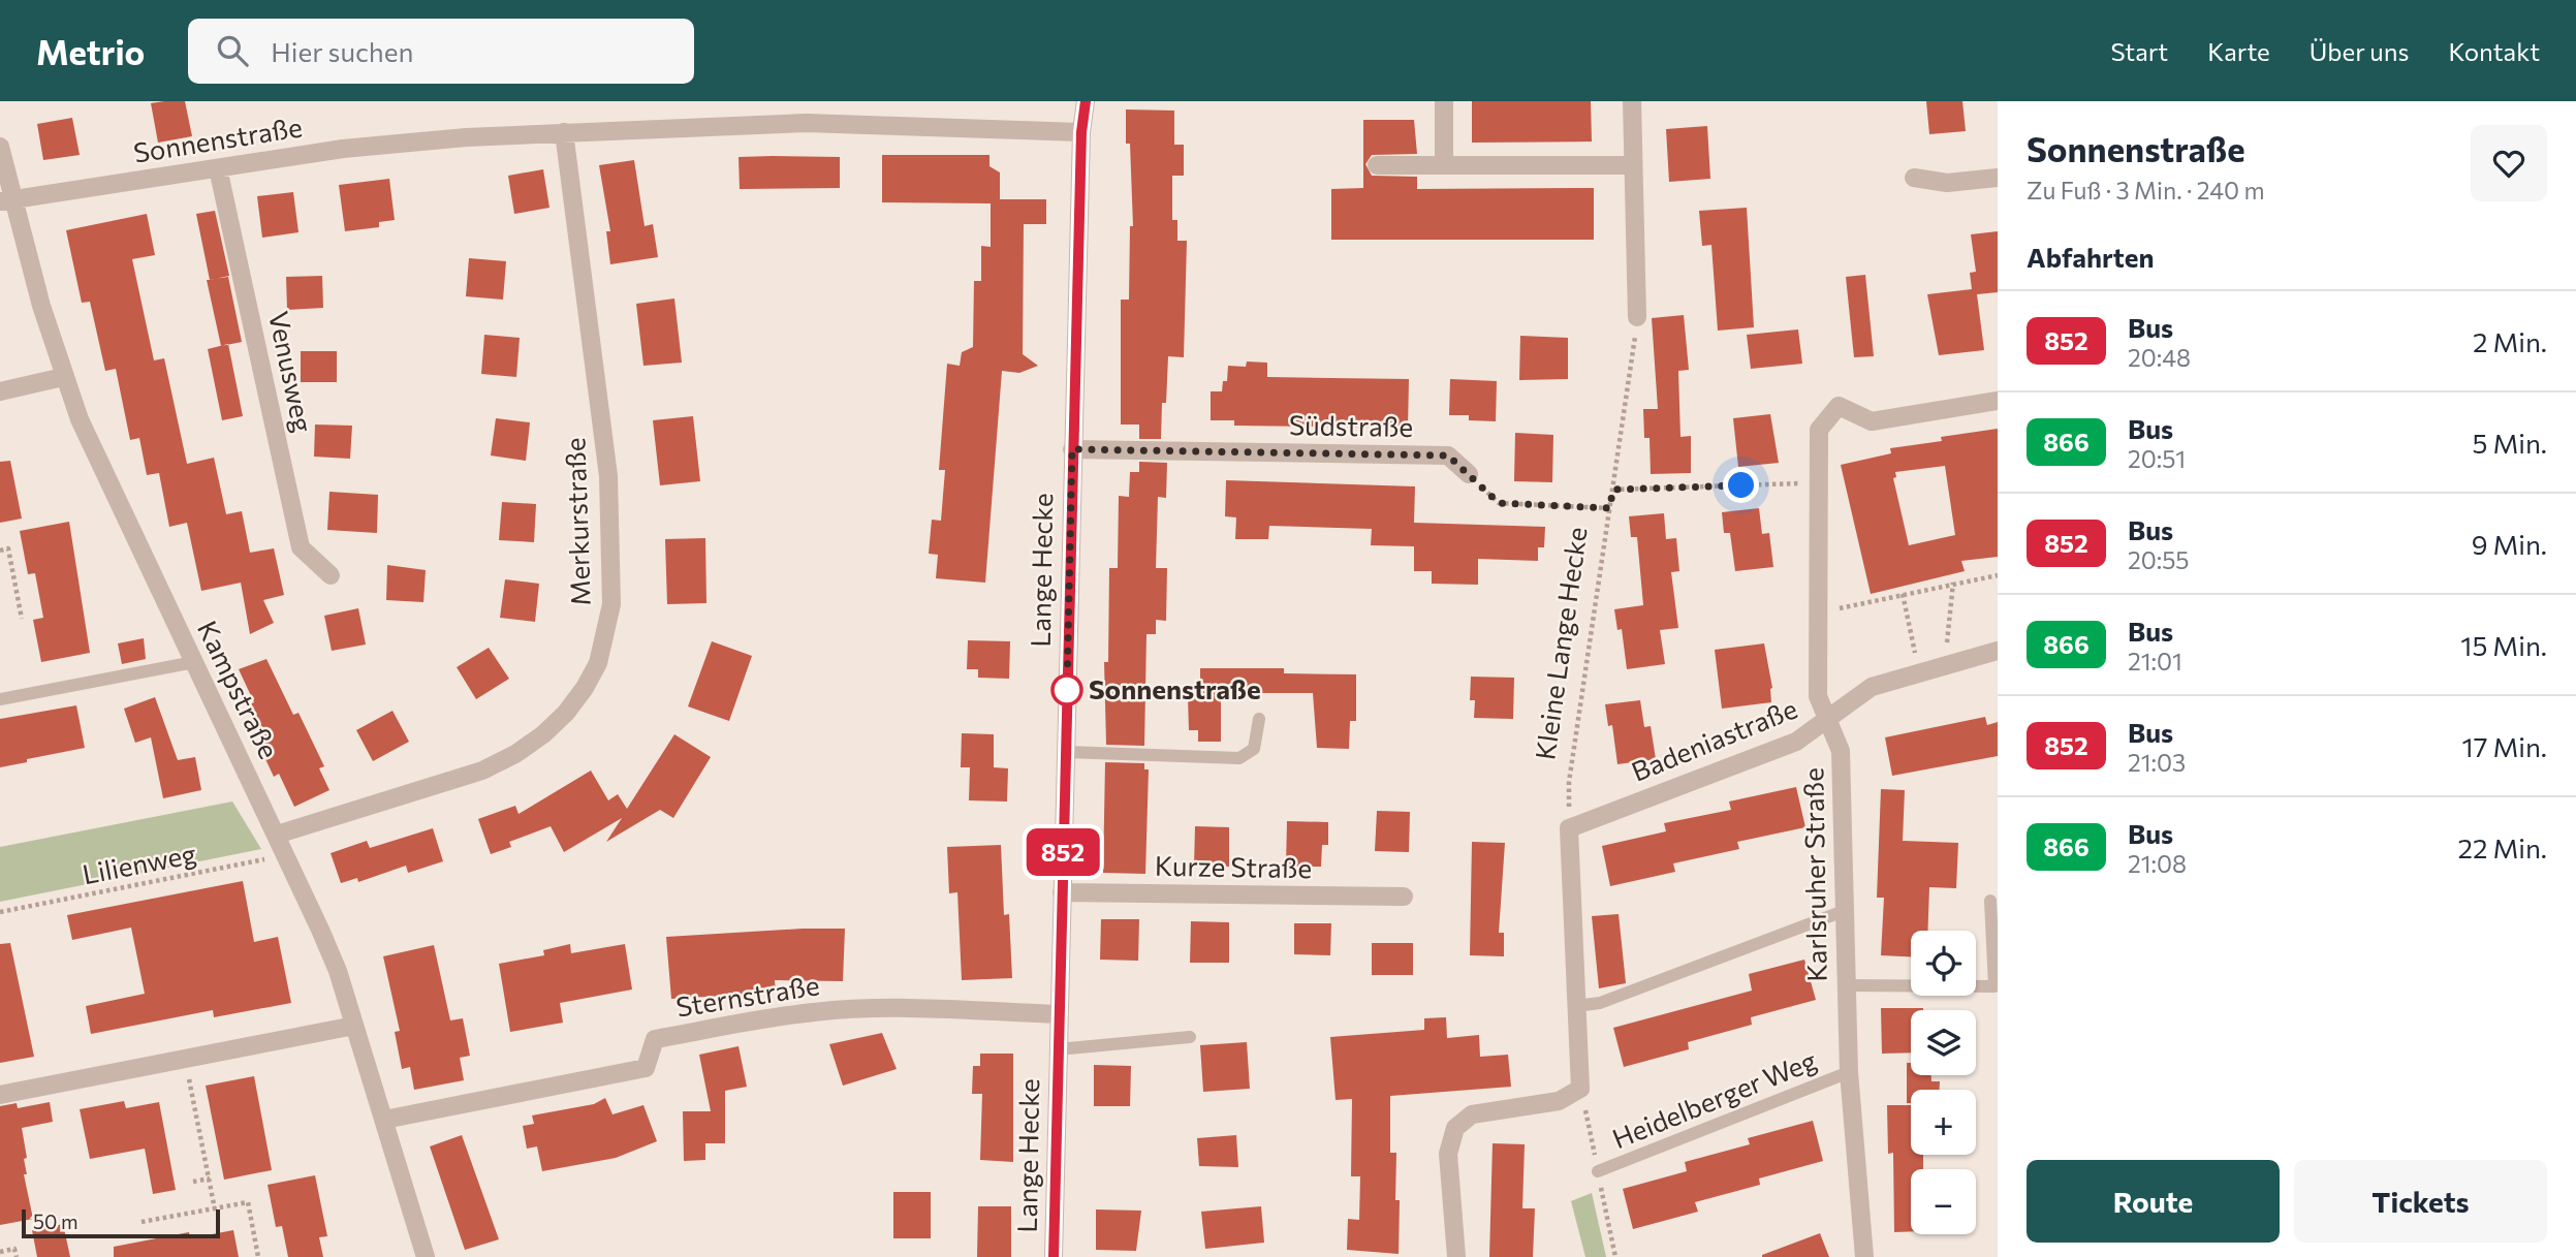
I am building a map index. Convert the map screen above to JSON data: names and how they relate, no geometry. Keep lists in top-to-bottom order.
{
  "streets": {
    "street": [
      "Sonnenstraße",
      "Venusweg",
      "Südstraße",
      "Merkurstraße",
      "Lange Hecke",
      "Kampstraße",
      "Badeniastraße",
      "Kurze Straße",
      "Karlsruher Straße",
      "Sternstraße"
    ],
    "lane": ["Heidelberger Weg"],
    "path": ["Kleine Lange Hecke", "Lilienweg"]
  },
  "crossings": [
    ["Sonnenstraße", "Venusweg"],
    ["Sonnenstraße", "Merkurstraße"],
    ["Sonnenstraße", "Lange Hecke"],
    ["Sonnenstraße", "Kampstraße"],
    ["Südstraße", "Lange Hecke"],
    ["Merkurstraße", "Kampstraße"],
    ["Lange Hecke", "Kurze Straße"],
    ["Lange Hecke", "Sternstraße"],
    ["Kleine Lange Hecke", "Badeniastraße"],
    ["Kampstraße", "Lilienweg"],
    ["Kampstraße", "Sternstraße"],
    ["Badeniastraße", "Karlsruher Straße"],
    ["Karlsruher Straße", "Heidelberger Weg"]
  ],
  "places": ["Sonnenstraße"],
  "lines": ["bus line 852"],
  "scale_bar": "50 m",
  "page": {
    "header": "Metrio",
    "search": "Hier suchen",
    "nav": [
      "Start",
      "Karte",
      "Über uns",
      "Kontakt"
    ],
    "on_map": "852",
    "heading": [
      ["Sonnenstraße", "Zu Fuß · 3 Min. · 240 m"],
      "Abfahrten"
    ],
    "list": [
      {
        "mark": "852",
        "name": "Bus",
        "note": "20:48",
        "value": "2 Min."
      },
      {
        "mark": "866",
        "name": "Bus",
        "note": "20:51",
        "value": "5 Min."
      },
      {
        "mark": "852",
        "name": "Bus",
        "note": "20:55",
        "value": "9 Min."
      },
      {
        "mark": "866",
        "name": "Bus",
        "note": "21:01",
        "value": "15 Min."
      },
      {
        "mark": "852",
        "name": "Bus",
        "note": "21:03",
        "value": "17 Min."
      },
      {
        "mark": "866",
        "name": "Bus",
        "note": "21:08",
        "value": "22 Min."
      }
    ],
    "map_buttons": ["+", "−"],
    "buttons": ["Route", "Tickets"],
    "scale": "50 m"
  }
}
